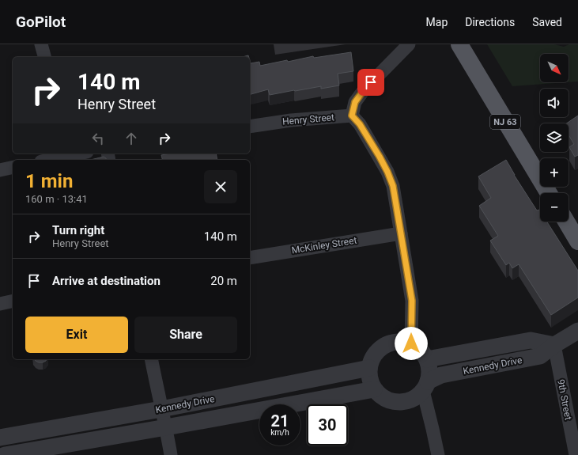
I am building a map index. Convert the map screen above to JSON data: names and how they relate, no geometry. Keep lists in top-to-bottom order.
{
  "streets": {
    "main road": ["NJ 63"],
    "street": [
      "Henry Street",
      "McKinley Street",
      "Kennedy Drive",
      "9th Street"
    ]
  },
  "crossings": [
    ["Kennedy Drive", "9th Street"]
  ],
  "north": "bottom right",
  "page": {
    "header": "GoPilot",
    "nav": ["Map", "Directions", "Saved"],
    "map_buttons": ["+", "−"],
    "turn": ["140 m", "Henry Street"],
    "heading": ["1 min", "160 m · 13:41"],
    "list": [
      {
        "name": "Turn right",
        "note": "Henry Street",
        "value": "140 m"
      },
      {
        "name": "Arrive at destination",
        "value": "20 m"
      }
    ],
    "buttons": ["Exit", "Share"],
    "speed": "21 km/h",
    "limit": "30"
  }
}
